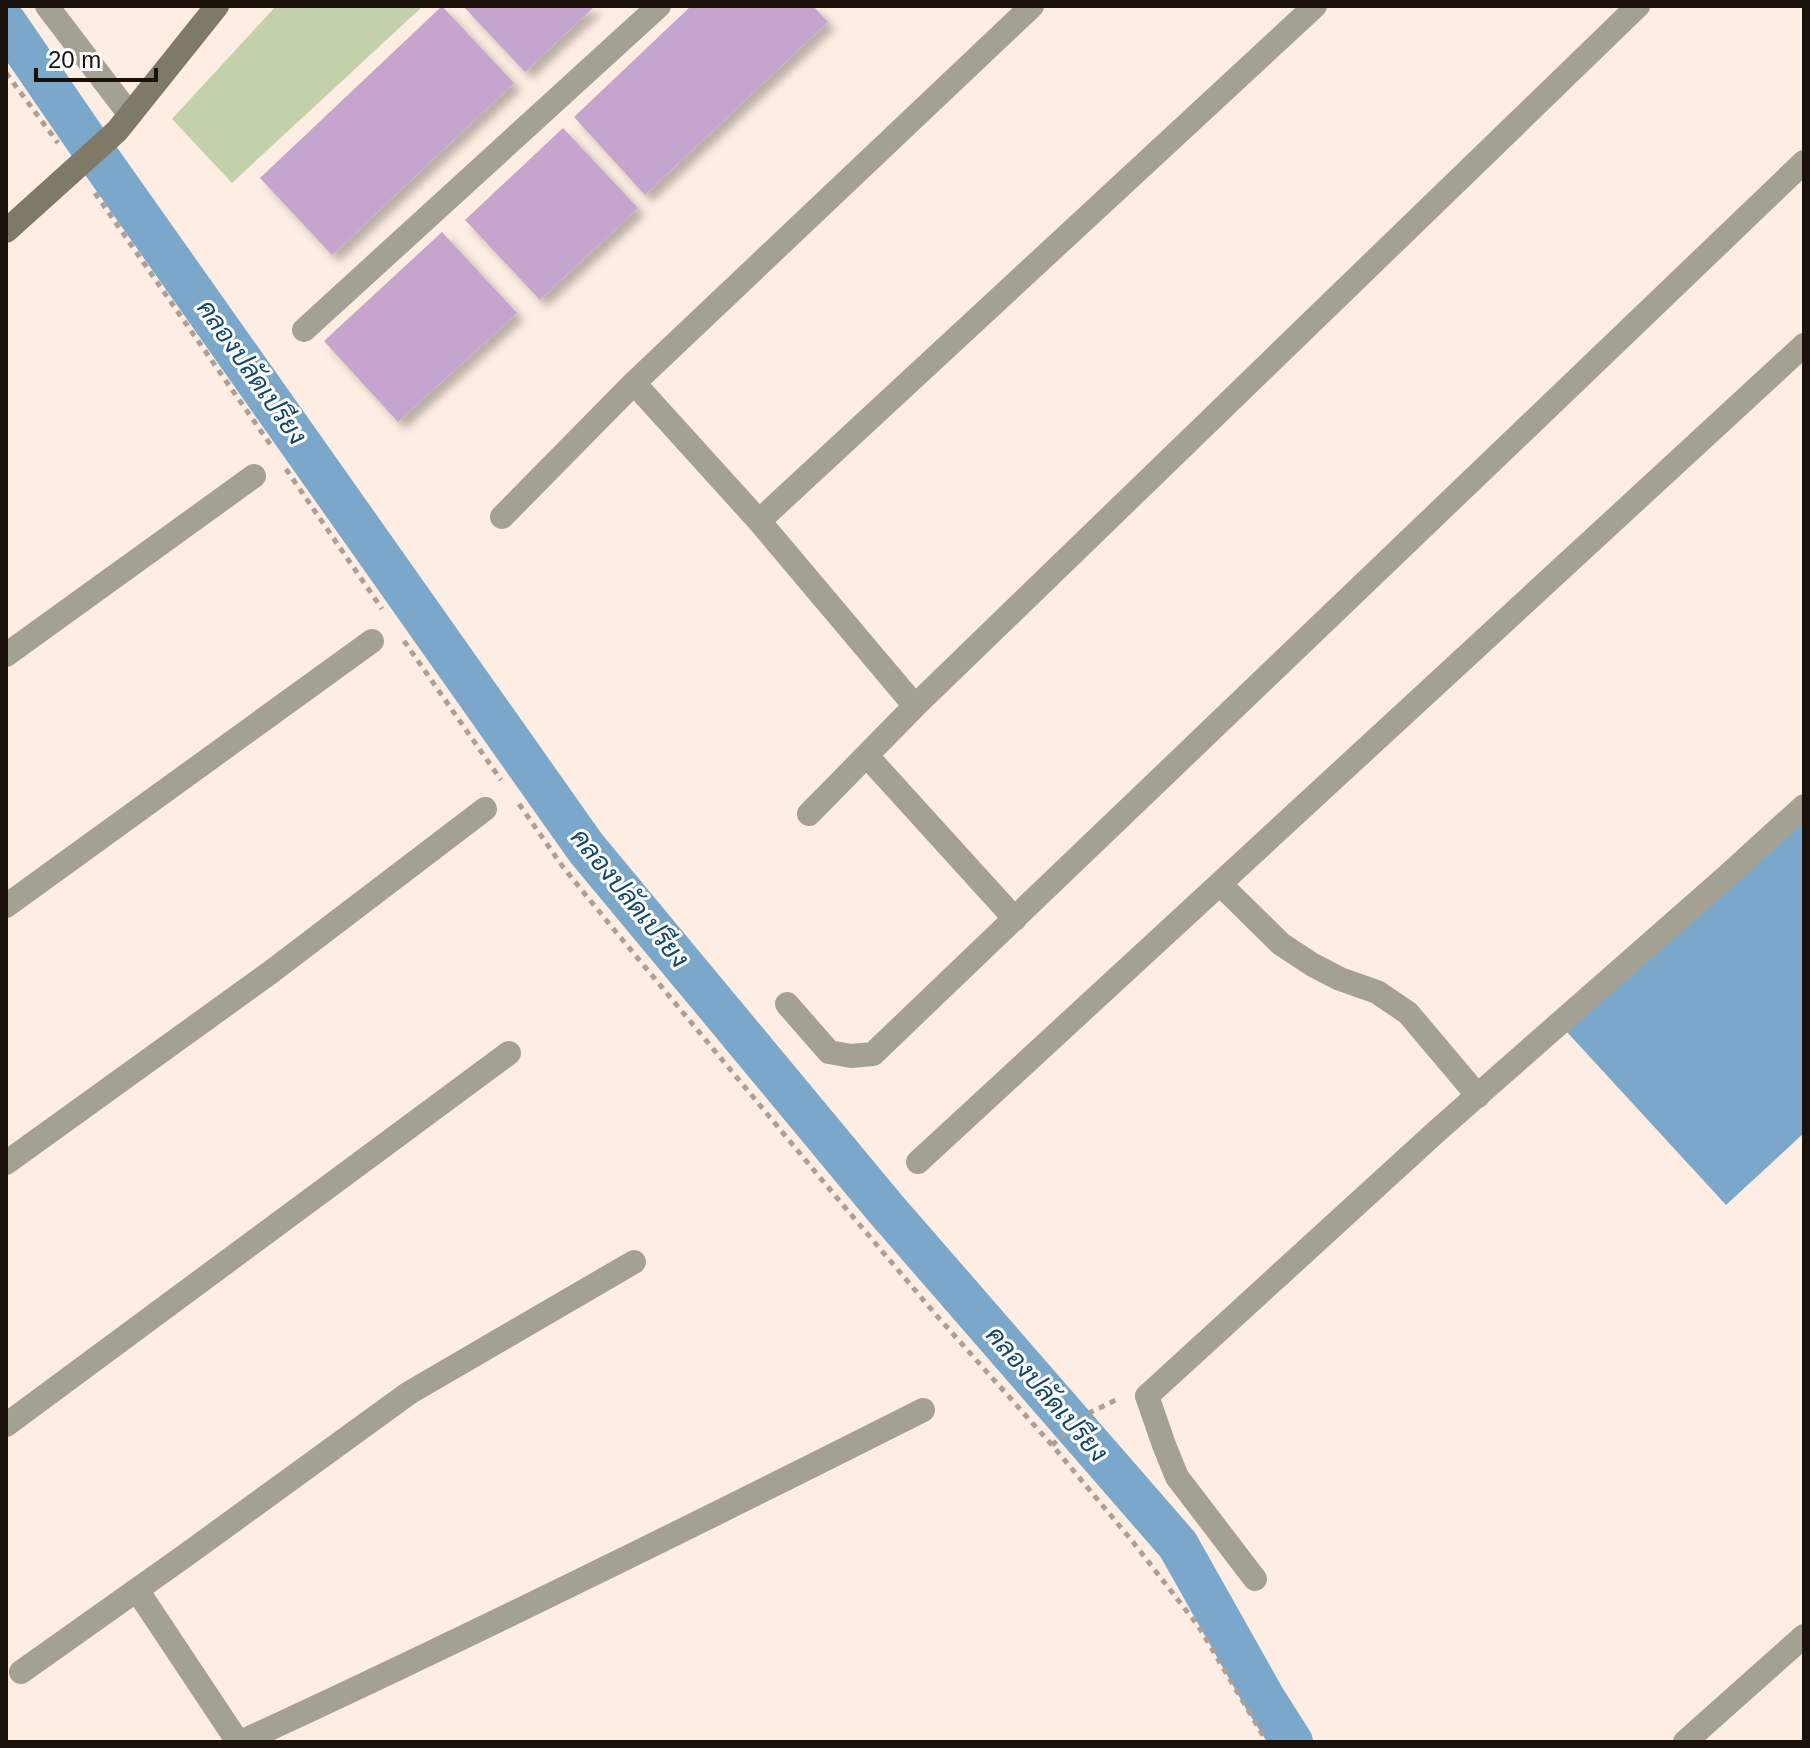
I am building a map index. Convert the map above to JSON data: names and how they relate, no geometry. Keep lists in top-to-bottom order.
{
  "water": ["คลองปลัดเปรียง"],
  "scale_bar": "20 m"
}
